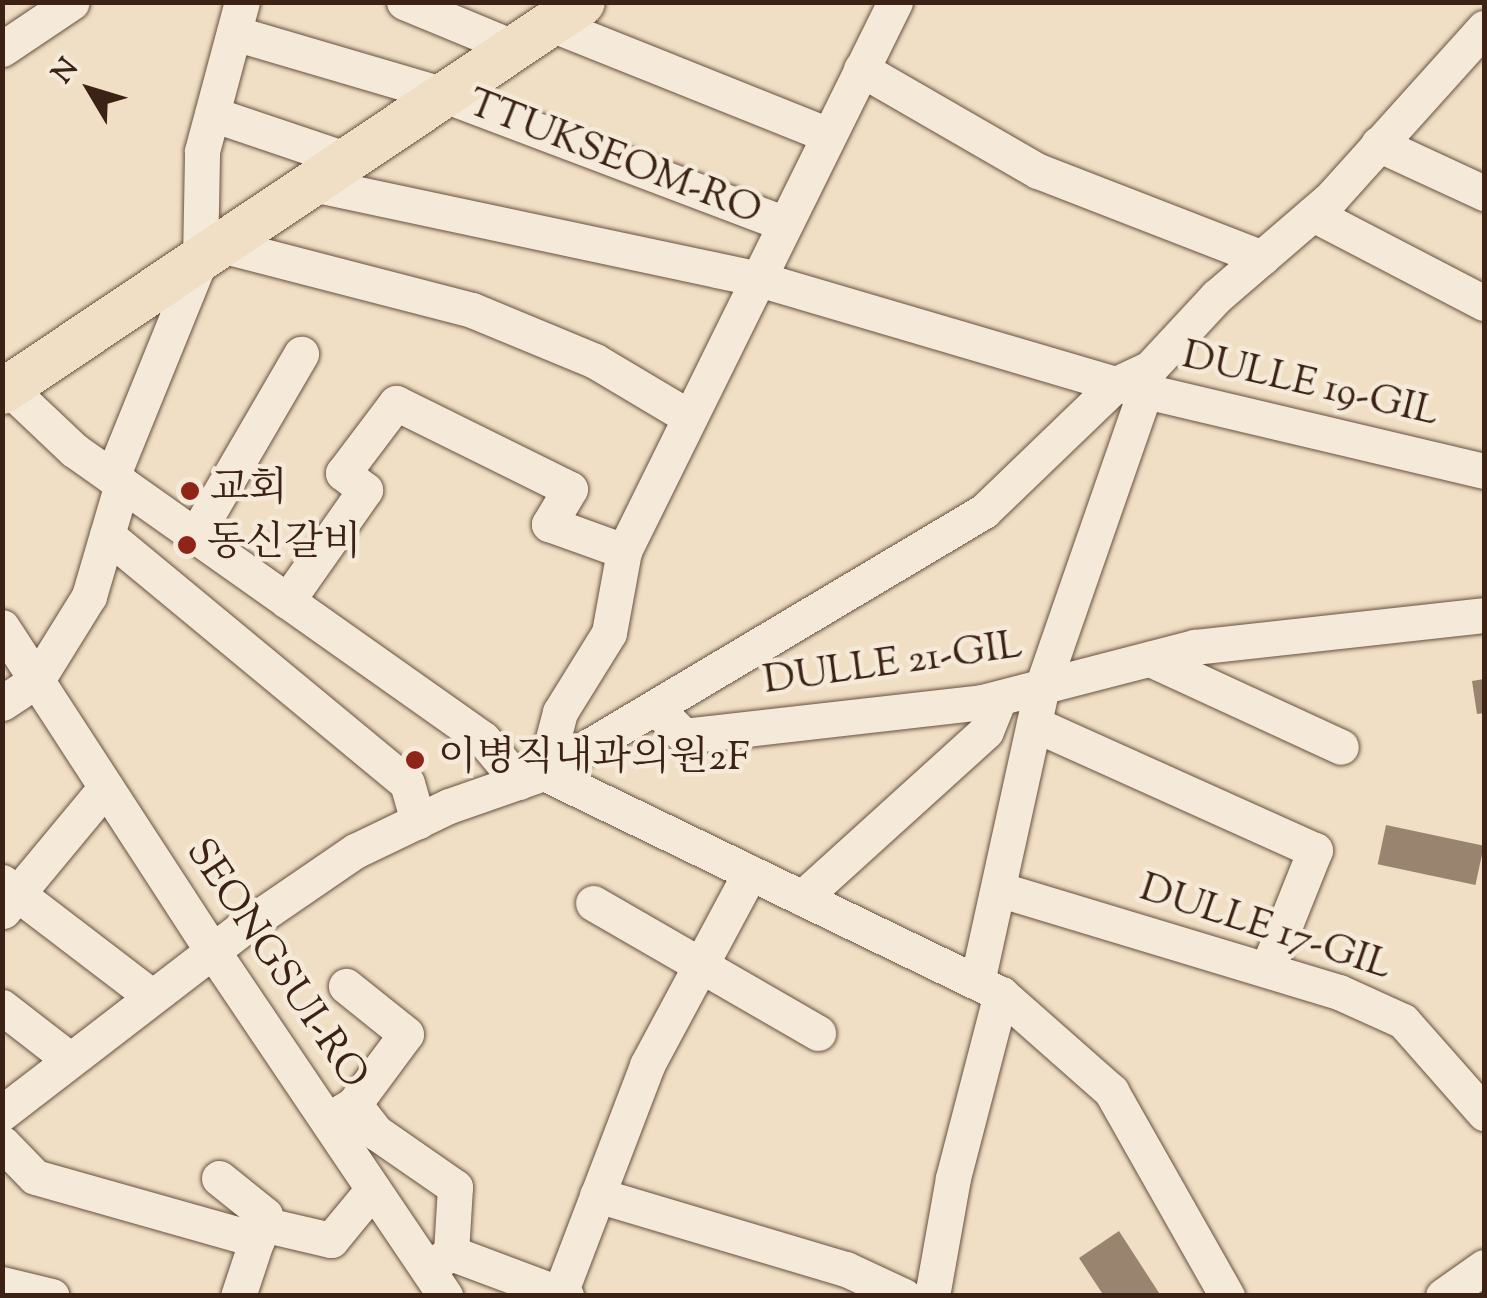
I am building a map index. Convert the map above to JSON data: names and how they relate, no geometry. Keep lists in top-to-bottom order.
{
  "streets": {
    "main road": ["TTUKSEOM-RO"],
    "street": [
      "DULLE 19-GIL",
      "DULLE 21-GIL",
      "DULLE 17-GIL",
      "SEONGSUI-RO"
    ]
  },
  "crossings": [
    ["TTUKSEOM-RO", "DULLE 19-GIL"]
  ],
  "places": ["교회", "동신갈비", "이병직내과의원2F"],
  "north": "top left"
}
